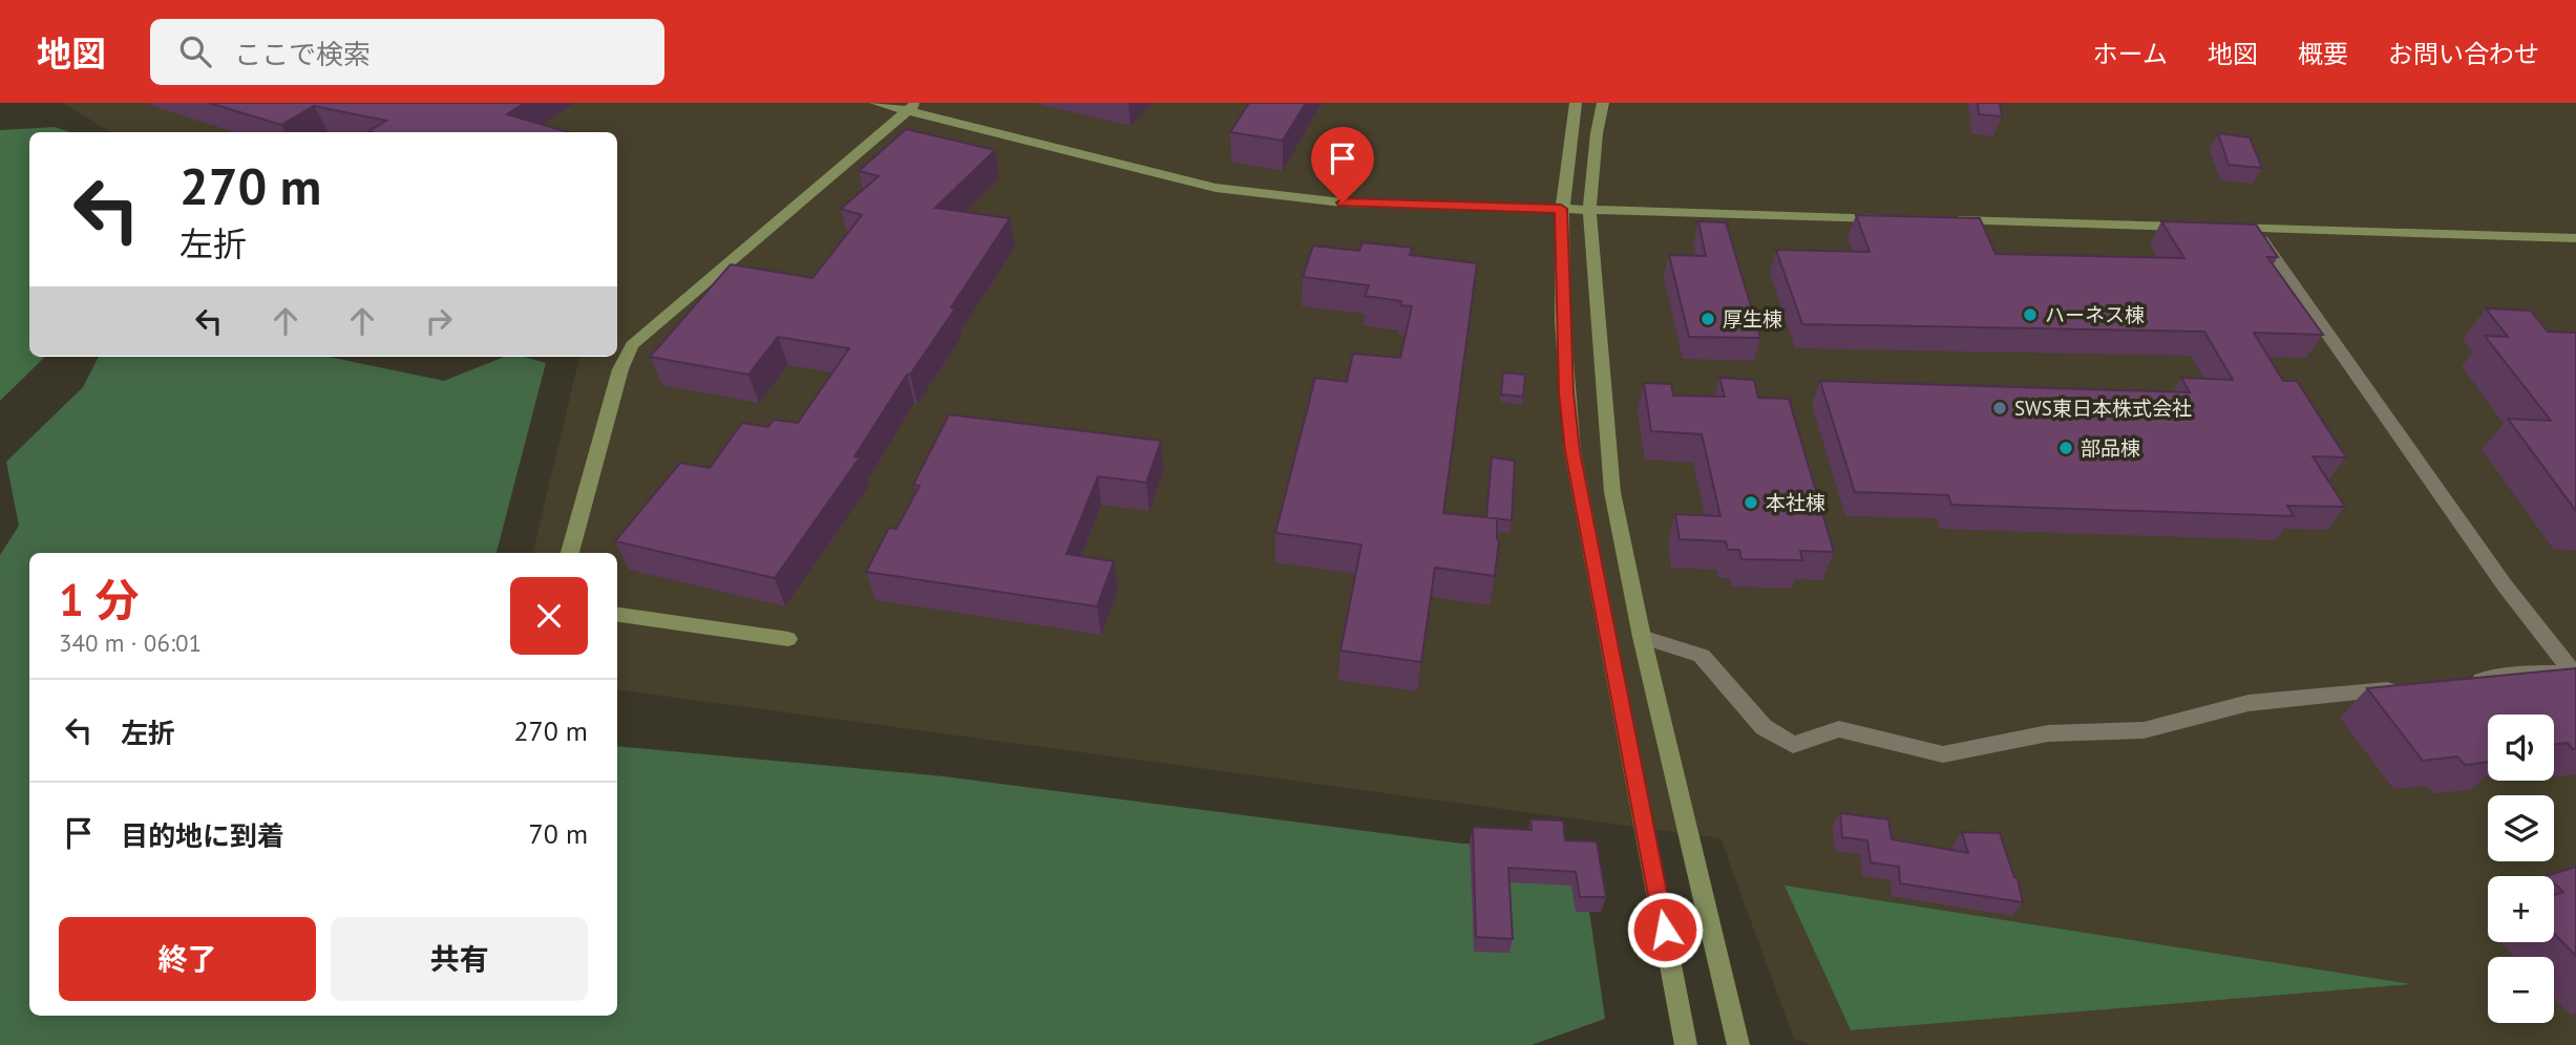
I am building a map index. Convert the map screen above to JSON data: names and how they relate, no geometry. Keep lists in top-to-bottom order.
{
  "places": [
    "ハーネス棟",
    "厚生棟",
    "SWS東日本株式会社",
    "部品棟",
    "本社棟"
  ],
  "page": {
    "header": "地図",
    "search": "ここで検索",
    "nav": [
      "ホーム",
      "地図",
      "概要",
      "お問い合わせ"
    ],
    "turn": ["270 m", "左折"],
    "heading": ["1 分", "340 m · 06:01"],
    "list": [
      {
        "name": "左折",
        "value": "270 m"
      },
      {
        "name": "目的地に到着",
        "value": "70 m"
      }
    ],
    "map_buttons": ["+", "−"],
    "buttons": ["終了", "共有"]
  }
}
